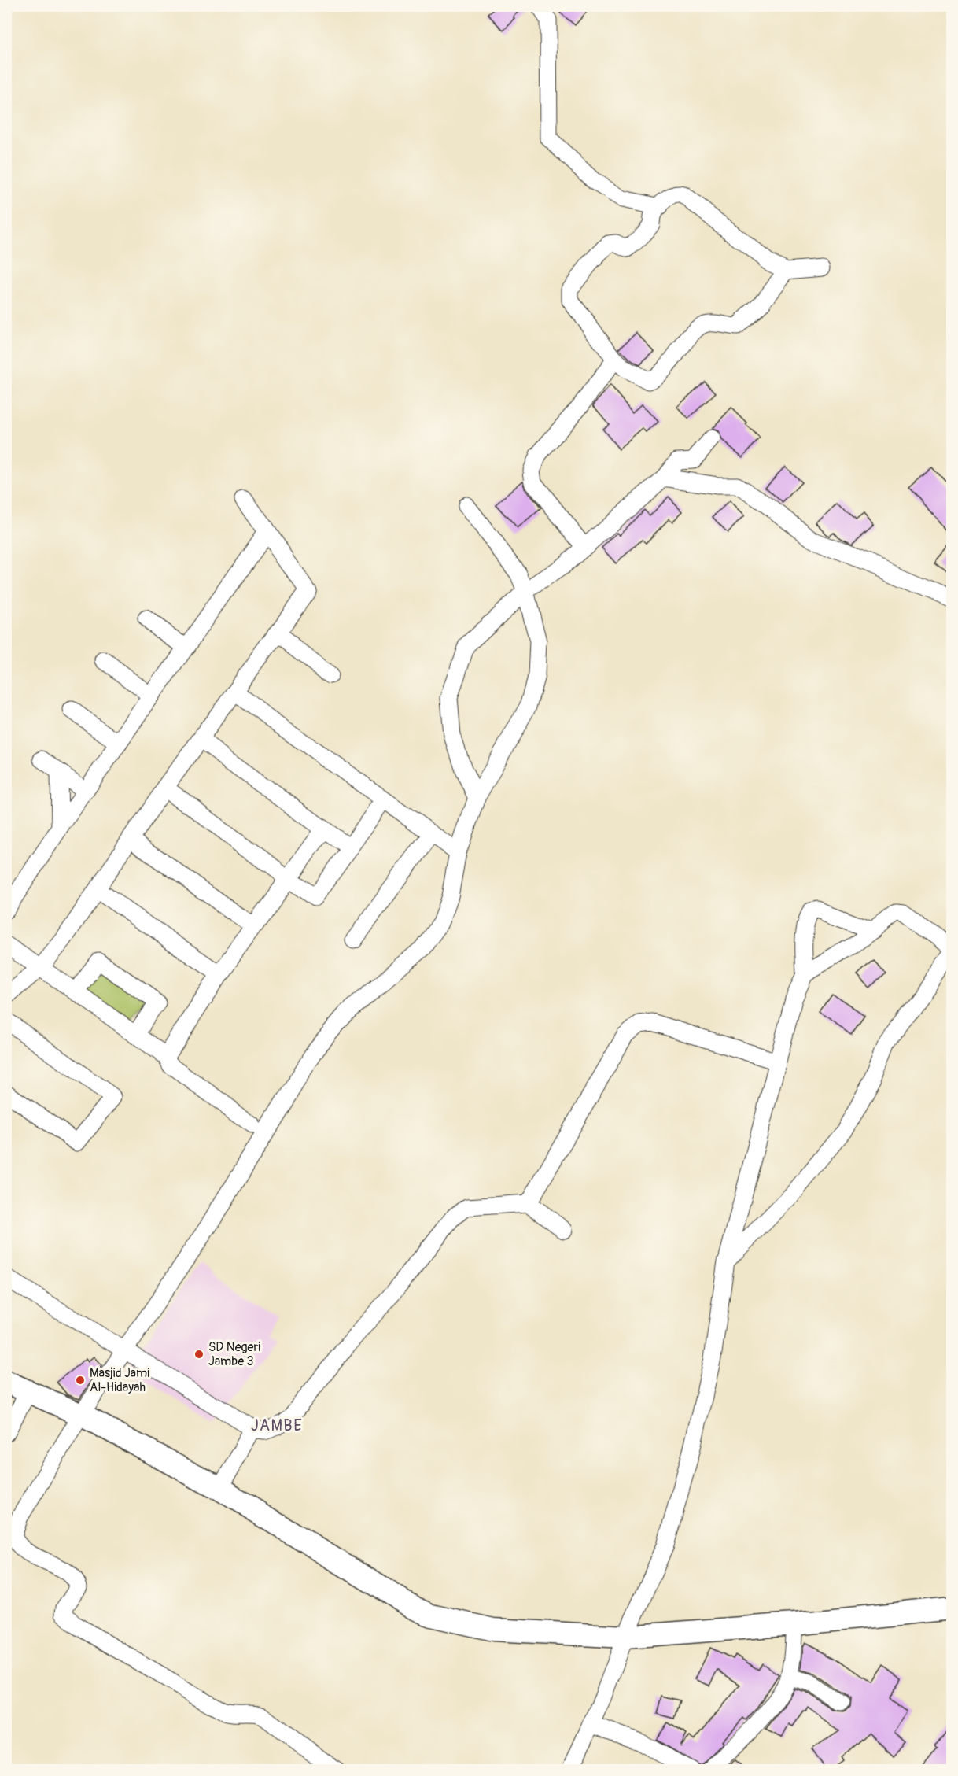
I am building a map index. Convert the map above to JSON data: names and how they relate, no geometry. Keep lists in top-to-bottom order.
{
  "districts": ["JAMBE"],
  "places": ["SD Negeri Jambe 3", "Masjid Jami Al-Hidayah"]
}
